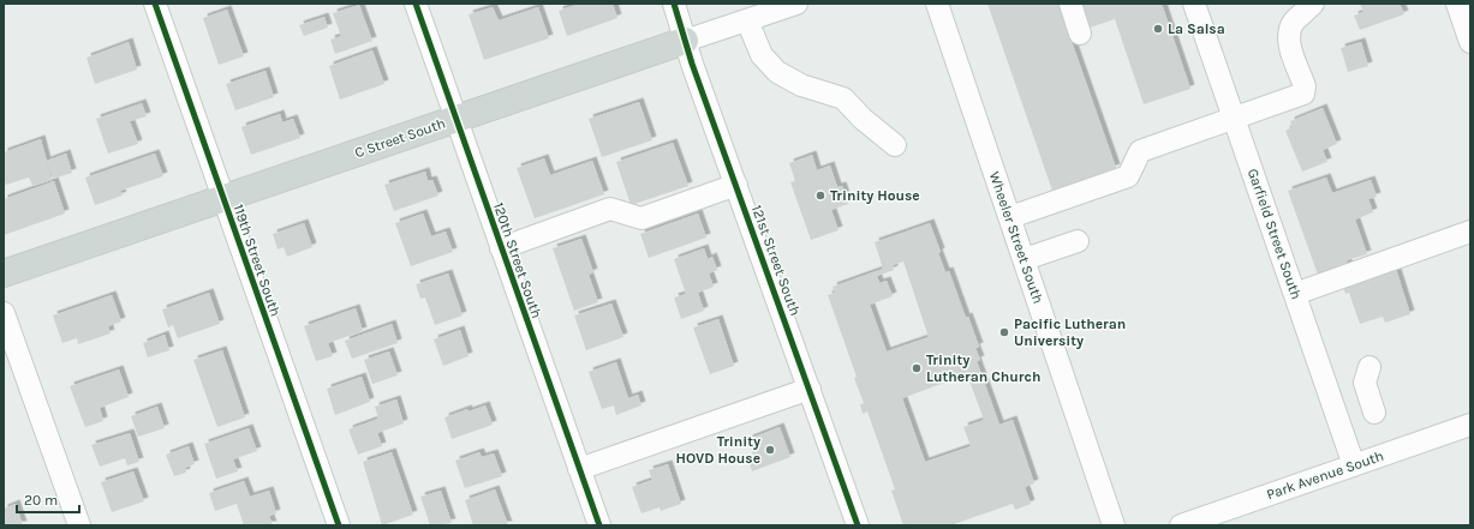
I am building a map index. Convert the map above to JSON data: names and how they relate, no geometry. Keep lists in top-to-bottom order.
{
  "streets": {
    "main road": ["C Street South"],
    "street": [
      "Garfield Street South",
      "Wheeler Street South",
      "119th Street South",
      "120th Street South",
      "121st Street South",
      "Park Avenue South"
    ]
  },
  "crossings": [
    ["C Street South", "119th Street South"],
    ["C Street South", "120th Street South"],
    ["C Street South", "121st Street South"],
    ["Garfield Street South", "Park Avenue South"]
  ],
  "places": [
    "La Salsa",
    "Trinity House",
    "Pacific Lutheran University",
    "Trinity Lutheran Church",
    "Trinity HOVD House"
  ],
  "scale_bar": "20 m"
}
